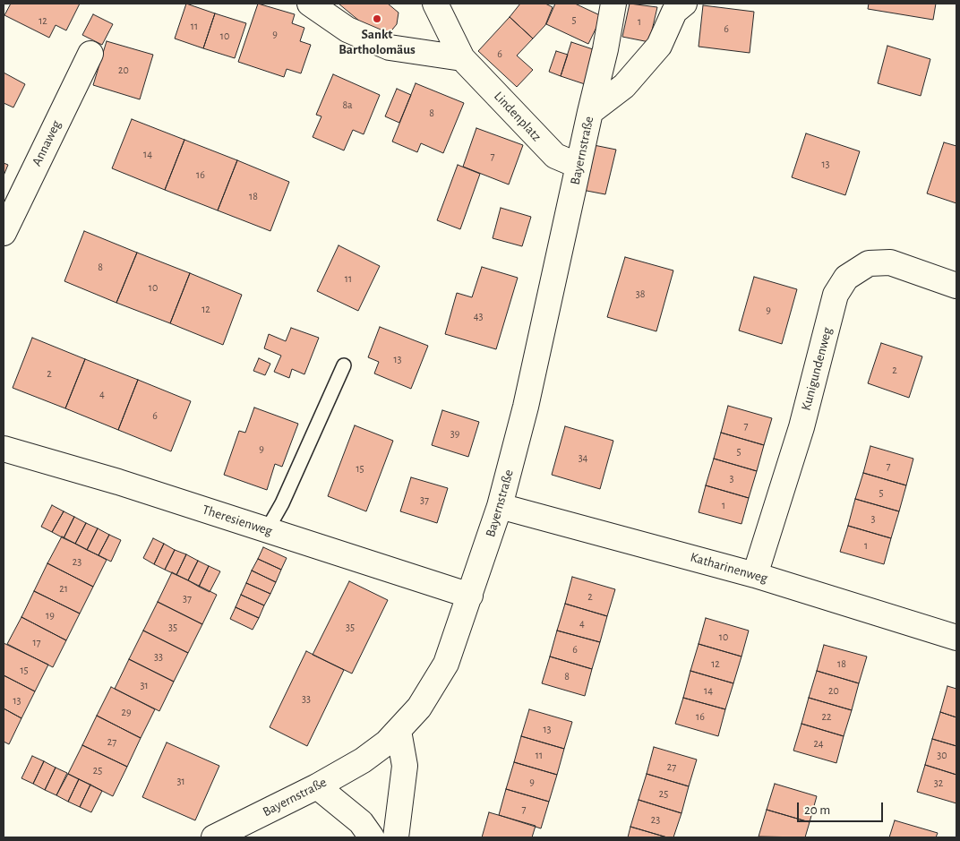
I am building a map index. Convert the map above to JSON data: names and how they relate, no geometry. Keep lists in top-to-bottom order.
{
  "streets": {
    "street": [
      "Lindenplatz",
      "Annaweg",
      "Bayernstraße",
      "Kunigundenweg",
      "Theresienweg",
      "Katharinenweg"
    ]
  },
  "crossings": [
    ["Lindenplatz", "Bayernstraße"],
    ["Bayernstraße", "Theresienweg"],
    ["Bayernstraße", "Katharinenweg"],
    ["Kunigundenweg", "Katharinenweg"]
  ],
  "places": ["Sankt Bartholomäus"],
  "house_numbers": [
    "5",
    "12",
    "1",
    "11",
    "6",
    "9",
    "10",
    "6",
    "20",
    "8a",
    "8",
    "14",
    "7",
    "13",
    "16",
    "18",
    "8",
    "11",
    "10",
    "38",
    "12",
    "9",
    "43",
    "13",
    "2",
    "2",
    "4",
    "6",
    "7",
    "39",
    "9",
    "5",
    "34",
    "7",
    "15",
    "3",
    "5",
    "37",
    "1",
    "3",
    "1",
    "23",
    "21",
    "2",
    "37",
    "19",
    "4",
    "35",
    "35",
    "10",
    "17",
    "6",
    "33",
    "12",
    "18",
    "15",
    "8",
    "31",
    "14",
    "20",
    "33",
    "13",
    "29",
    "16",
    "22",
    "13",
    "27",
    "24",
    "11",
    "30",
    "27",
    "25",
    "31",
    "9",
    "32",
    "25",
    "7",
    "23"
  ],
  "scale_bar": "20 m"
}
